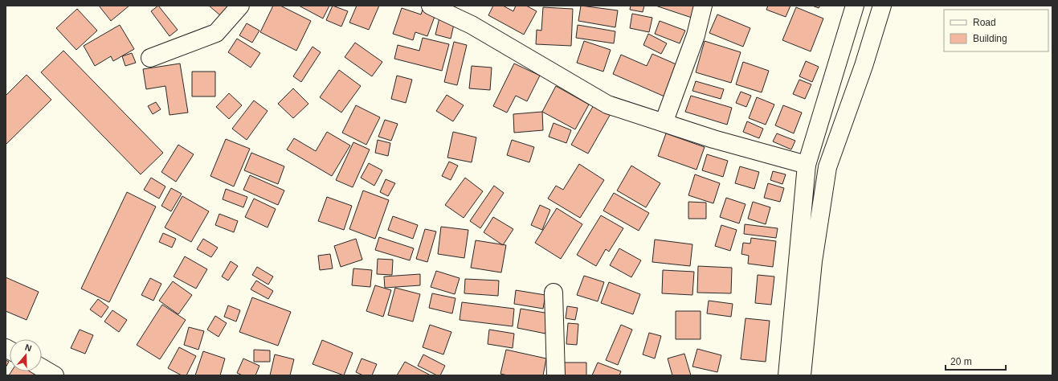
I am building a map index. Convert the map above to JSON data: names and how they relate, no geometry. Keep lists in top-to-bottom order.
{
  "legend": ["Road", "Building"],
  "scale_bar": "20 m",
  "north": "top"
}
